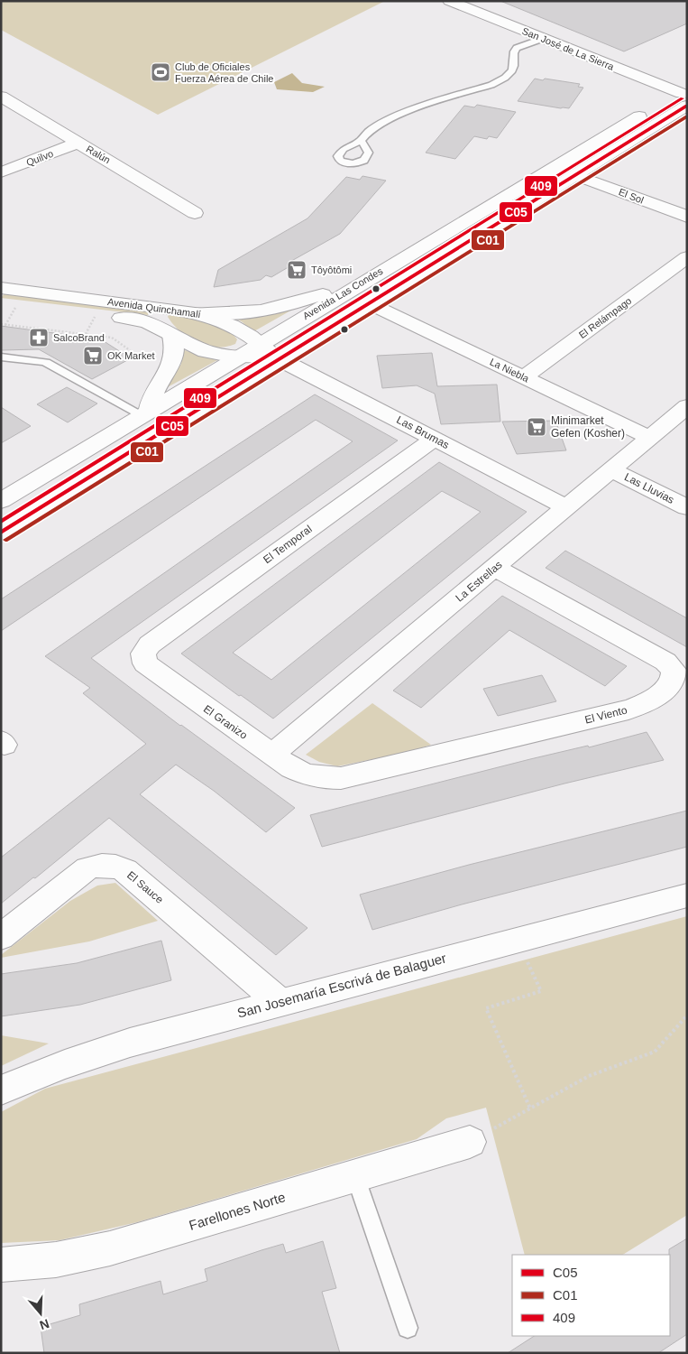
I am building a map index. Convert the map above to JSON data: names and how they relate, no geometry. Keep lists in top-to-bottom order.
{
  "streets": {
    "street": [
      "San José de La Sierra",
      "Ralún",
      "Quilvo",
      "El Sol",
      "Avenida Las Condes",
      "Avenida Quinchamalí",
      "El Relámpago",
      "La Niebla",
      "Las Brumas",
      "Las Lluvias",
      "El Temporal",
      "La Estrellas",
      "El Viento",
      "El Granizo",
      "El Sauce",
      "San Josemaría Escrivá de Balaguer",
      "Farellones Norte"
    ]
  },
  "crossings": [
    ["San José de La Sierra", "Avenida Las Condes"],
    ["Ralún", "Quilvo"],
    ["El Sol", "Avenida Las Condes"],
    ["Avenida Las Condes", "Avenida Quinchamalí"],
    ["Avenida Las Condes", "La Niebla"],
    ["Avenida Las Condes", "Las Brumas"],
    ["Avenida Quinchamalí", "Las Brumas"],
    ["El Relámpago", "La Niebla"],
    ["La Niebla", "La Estrellas"],
    ["Las Brumas", "El Temporal"],
    ["Las Brumas", "La Estrellas"],
    ["Las Lluvias", "La Estrellas"],
    ["El Temporal", "El Granizo"],
    ["La Estrellas", "El Viento"],
    ["La Estrellas", "El Granizo"],
    ["El Viento", "El Granizo"],
    ["El Sauce", "San Josemaría Escrivá de Balaguer"]
  ],
  "places": {
    "sports": ["Club de Oficiales Fuerza Aérea de Chile"],
    "supermarket": ["Tôyôtômi", "OK Market", "Minimarket Gefen (Kosher)"],
    "pharmacy": ["SalcoBrand"]
  },
  "lines": ["transit line 409", "transit line C05", "transit line C01"],
  "legend": ["C05", "C01", "409"],
  "north": "bottom"
}
